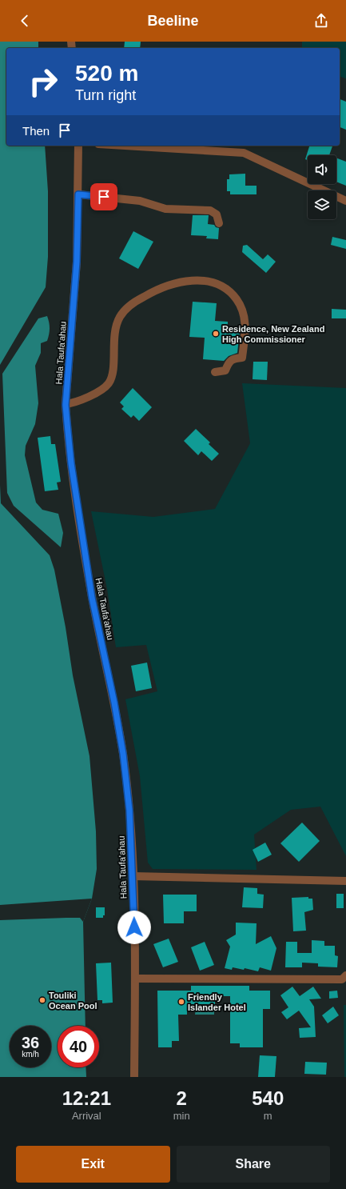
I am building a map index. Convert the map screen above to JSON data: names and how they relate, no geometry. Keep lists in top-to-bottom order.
{
  "streets": {
    "street": ["Hala Taufa'ahau"]
  },
  "places": ["Residence, New Zealand High Commissioner", "Touliki Ocean Pool", "Friendly Islander Hotel"],
  "page": {
    "header": "Beeline",
    "turn": ["520 m", "Turn right"],
    "then": "Then",
    "speed": "36 km/h",
    "limit": "40",
    "eta": [
      "12:21",
      "Arrival",
      "2",
      "min",
      "540",
      "m"
    ],
    "buttons": ["Exit", "Share"]
  }
}
